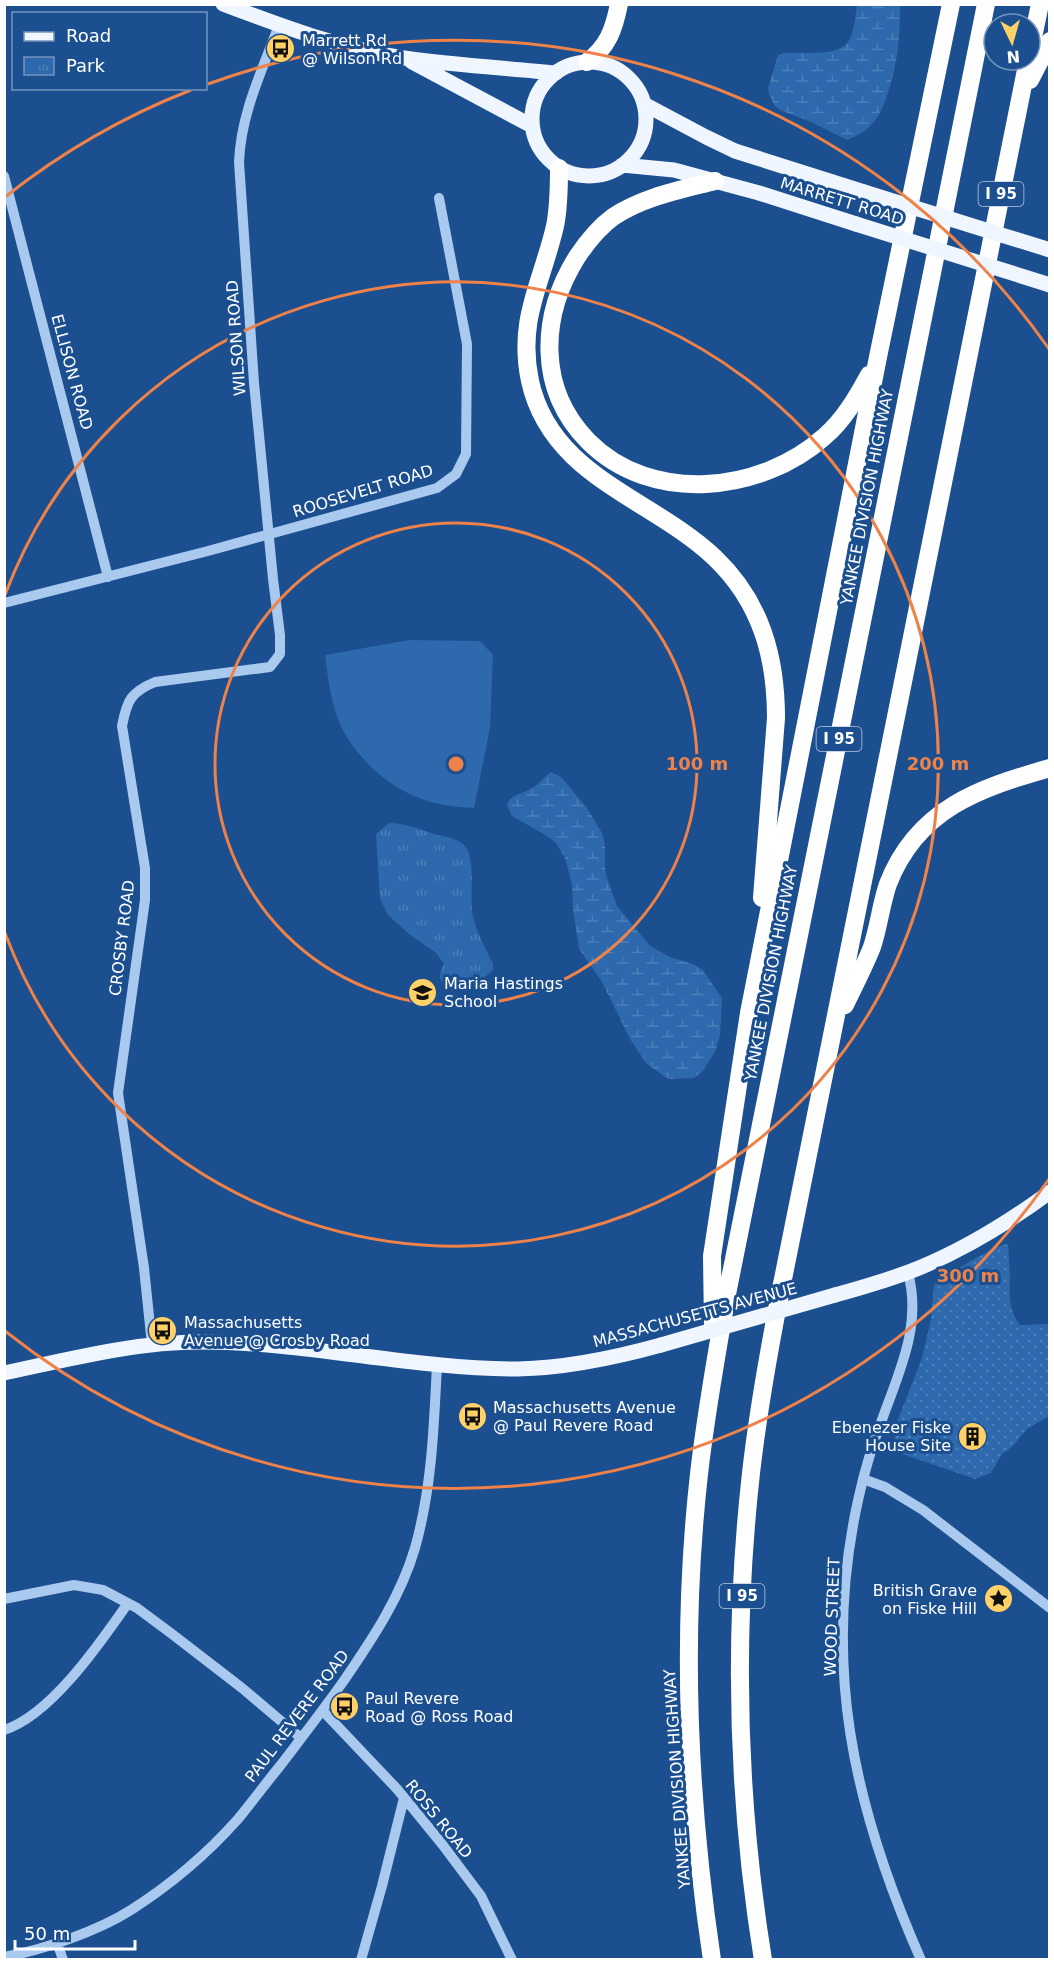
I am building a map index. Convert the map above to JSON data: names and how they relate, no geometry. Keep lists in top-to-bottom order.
{
  "streets": {
    "highway": ["I 95", "YANKEE DIVISION HIGHWAY"],
    "main road": ["MARRETT ROAD", "MASSACHUSETTS AVENUE"],
    "street": [
      "WILSON ROAD",
      "ELLISON ROAD",
      "ROOSEVELT ROAD",
      "CROSBY ROAD",
      "WOOD STREET",
      "PAUL REVERE ROAD",
      "ROSS ROAD"
    ]
  },
  "crossings": [
    ["WILSON ROAD", "ROOSEVELT ROAD"],
    ["WILSON ROAD", "CROSBY ROAD"],
    ["ELLISON ROAD", "ROOSEVELT ROAD"],
    ["CROSBY ROAD", "MASSACHUSETTS AVENUE"],
    ["MASSACHUSETTS AVENUE", "WOOD STREET"],
    ["MASSACHUSETTS AVENUE", "PAUL REVERE ROAD"],
    ["PAUL REVERE ROAD", "ROSS ROAD"]
  ],
  "places": {
    "bus stop": [
      "Marrett Rd @ Wilson Rd",
      "Massachusetts Avenue @ Crosby Road",
      "Massachusetts Avenue @ Paul Revere Road",
      "Paul Revere Road @ Ross Road"
    ],
    "school or university": ["Maria Hastings School"],
    "building": ["Ebenezer Fiske House Site"],
    "place": ["British Grave on Fiske Hill"]
  },
  "legend": ["Road", "Park"],
  "scale_bar": "50 m",
  "north": "bottom",
  "rings": ["100 m", "200 m", "300 m"]
}
